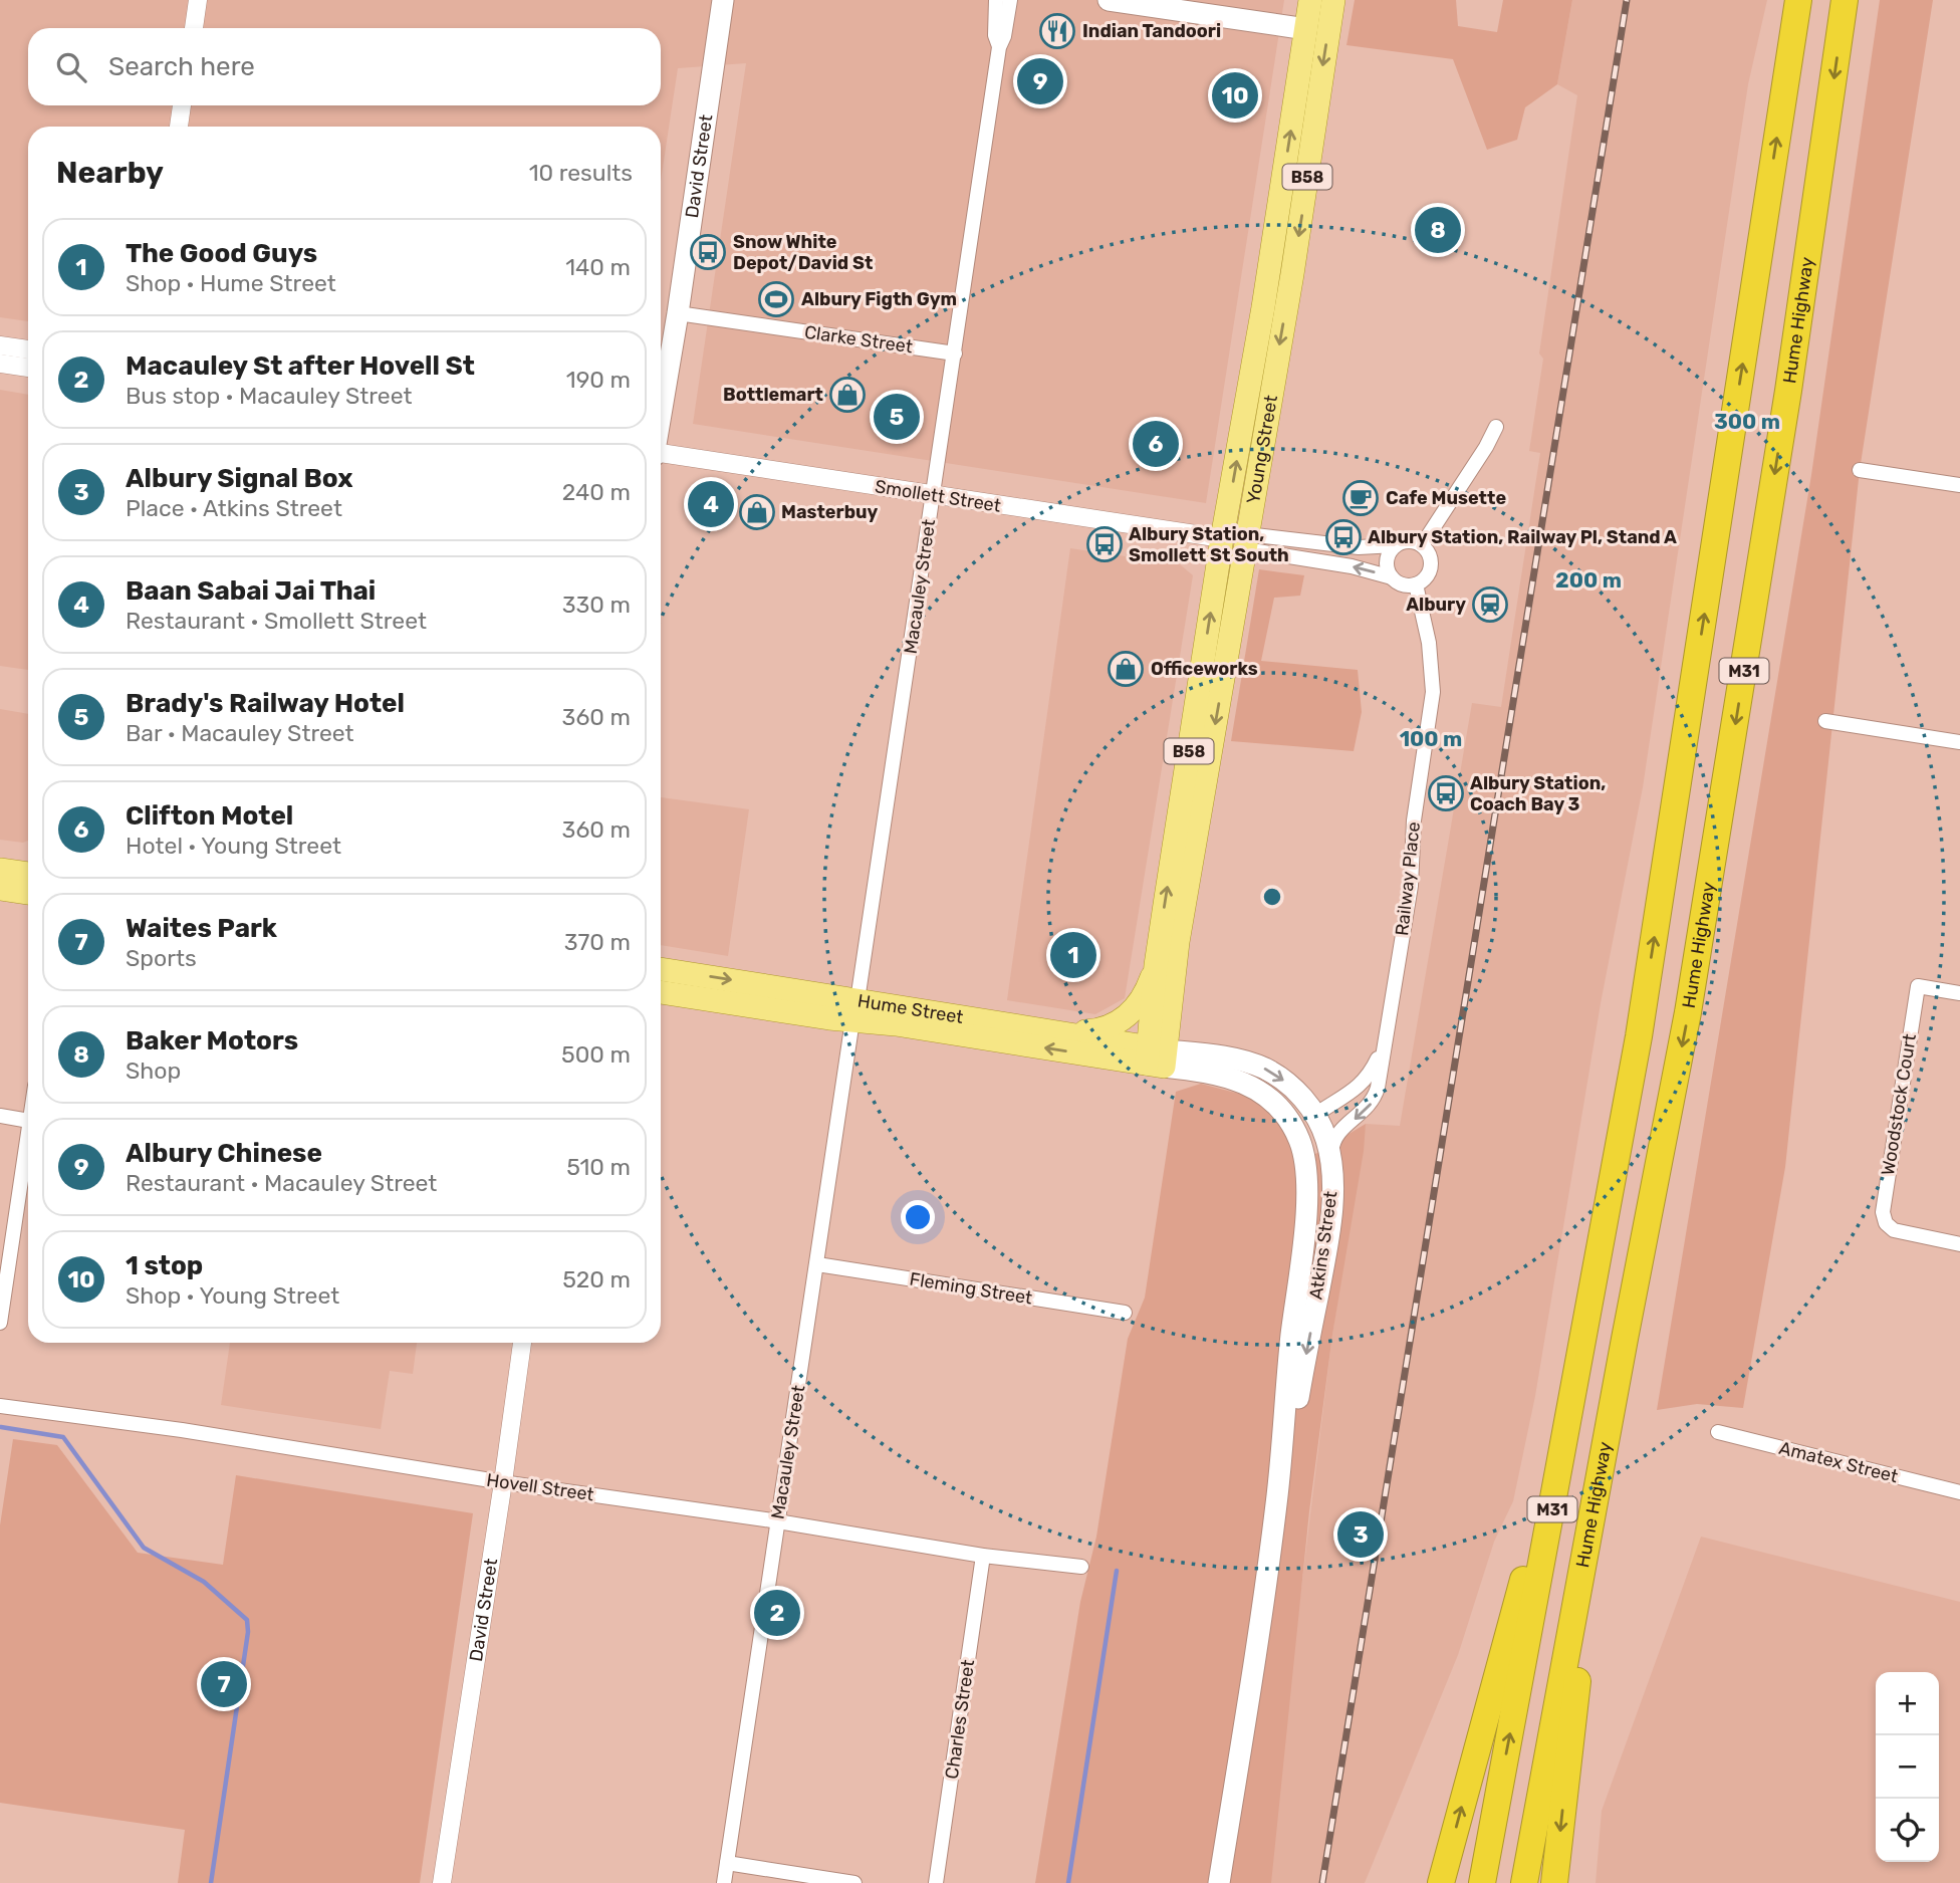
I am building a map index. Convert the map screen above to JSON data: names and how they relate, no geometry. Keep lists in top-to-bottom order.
{
  "streets": {
    "highway": ["Hume Highway", "M31"],
    "main road": [
      "David Street",
      "B58",
      "Young Street",
      "Hume Street",
      "Atkins Street"
    ],
    "street": [
      "Clarke Street",
      "Smollett Street",
      "Macauley Street",
      "Railway Place",
      "Woodstock Court",
      "Fleming Street",
      "Amatex Street",
      "Hovell Street",
      "Charles Street"
    ]
  },
  "crossings": [
    ["David Street", "Clarke Street"],
    ["David Street", "Hovell Street"],
    ["B58", "Young Street"],
    ["B58", "Hume Street"],
    ["Clarke Street", "Macauley Street"],
    ["Young Street", "Smollett Street"],
    ["Young Street", "Hume Street"],
    ["Young Street", "Atkins Street"],
    ["Smollett Street", "Macauley Street"],
    ["Macauley Street", "Hume Street"],
    ["Macauley Street", "Fleming Street"],
    ["Macauley Street", "Hovell Street"],
    ["Railway Place", "Atkins Street"],
    ["Hume Street", "Atkins Street"],
    ["Hovell Street", "Charles Street"]
  ],
  "places": {
    "restaurant": ["Indian Tandoori"],
    "bus stop": [
      "Snow White Depot/David St",
      "Albury Station, Railway Pl, Stand A",
      "Albury Station, Smollett St South",
      "Albury Station, Coach Bay 3"
    ],
    "sports": ["Albury Figth Gym"],
    "shop": ["Bottlemart", "Masterbuy", "Officeworks"],
    "cafe": ["Cafe Musette"],
    "station": ["Albury"]
  },
  "page": {
    "search": "Search here",
    "pins": [
      "9",
      "10",
      "8",
      "5",
      "6",
      "4",
      "1",
      "3",
      "2",
      "7"
    ],
    "heading": ["Nearby", "10 results"],
    "list": [
      {
        "mark": "1",
        "name": "The Good Guys",
        "note": "Shop · Hume Street",
        "value": "140 m"
      },
      {
        "mark": "2",
        "name": "Macauley St after Hovell St",
        "note": "Bus stop · Macauley Street",
        "value": "190 m"
      },
      {
        "mark": "3",
        "name": "Albury Signal Box",
        "note": "Place · Atkins Street",
        "value": "240 m"
      },
      {
        "mark": "4",
        "name": "Baan Sabai Jai Thai",
        "note": "Restaurant · Smollett Street",
        "value": "330 m"
      },
      {
        "mark": "5",
        "name": "Brady's Railway Hotel",
        "note": "Bar · Macauley Street",
        "value": "360 m"
      },
      {
        "mark": "6",
        "name": "Clifton Motel",
        "note": "Hotel · Young Street",
        "value": "360 m"
      },
      {
        "mark": "7",
        "name": "Waites Park",
        "note": "Sports",
        "value": "370 m"
      },
      {
        "mark": "8",
        "name": "Baker Motors",
        "note": "Shop",
        "value": "500 m"
      },
      {
        "mark": "9",
        "name": "Albury Chinese",
        "note": "Restaurant · Macauley Street",
        "value": "510 m"
      },
      {
        "mark": "10",
        "name": "1 stop",
        "note": "Shop · Young Street",
        "value": "520 m"
      }
    ],
    "map_buttons": ["+", "−"]
  },
  "rings": ["300 m", "200 m", "100 m"]
}
